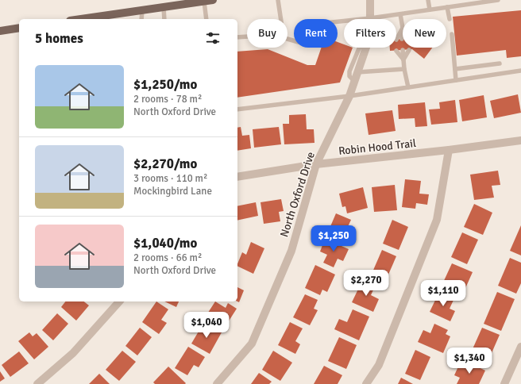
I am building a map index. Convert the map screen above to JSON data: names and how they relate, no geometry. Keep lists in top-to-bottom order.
{
  "streets": {
    "street": ["Robin Hood Trail", "North Oxford Drive"]
  },
  "crossings": [
    ["Robin Hood Trail", "North Oxford Drive"]
  ],
  "page": {
    "chip": [
      "Buy",
      "Rent",
      "Filters",
      "New"
    ],
    "heading": "5 homes",
    "list": [
      {
        "name": "$1,250/mo",
        "note": "2 rooms · 78 m² · North Oxford Drive"
      },
      {
        "name": "$2,270/mo",
        "note": "3 rooms · 110 m² · Mockingbird Lane"
      },
      {
        "name": "$1,040/mo",
        "note": "2 rooms · 66 m² · North Oxford Drive"
      }
    ],
    "price": [
      "$1,250",
      "$2,270",
      "$1,110",
      "$1,040",
      "$1,340"
    ]
  }
}
